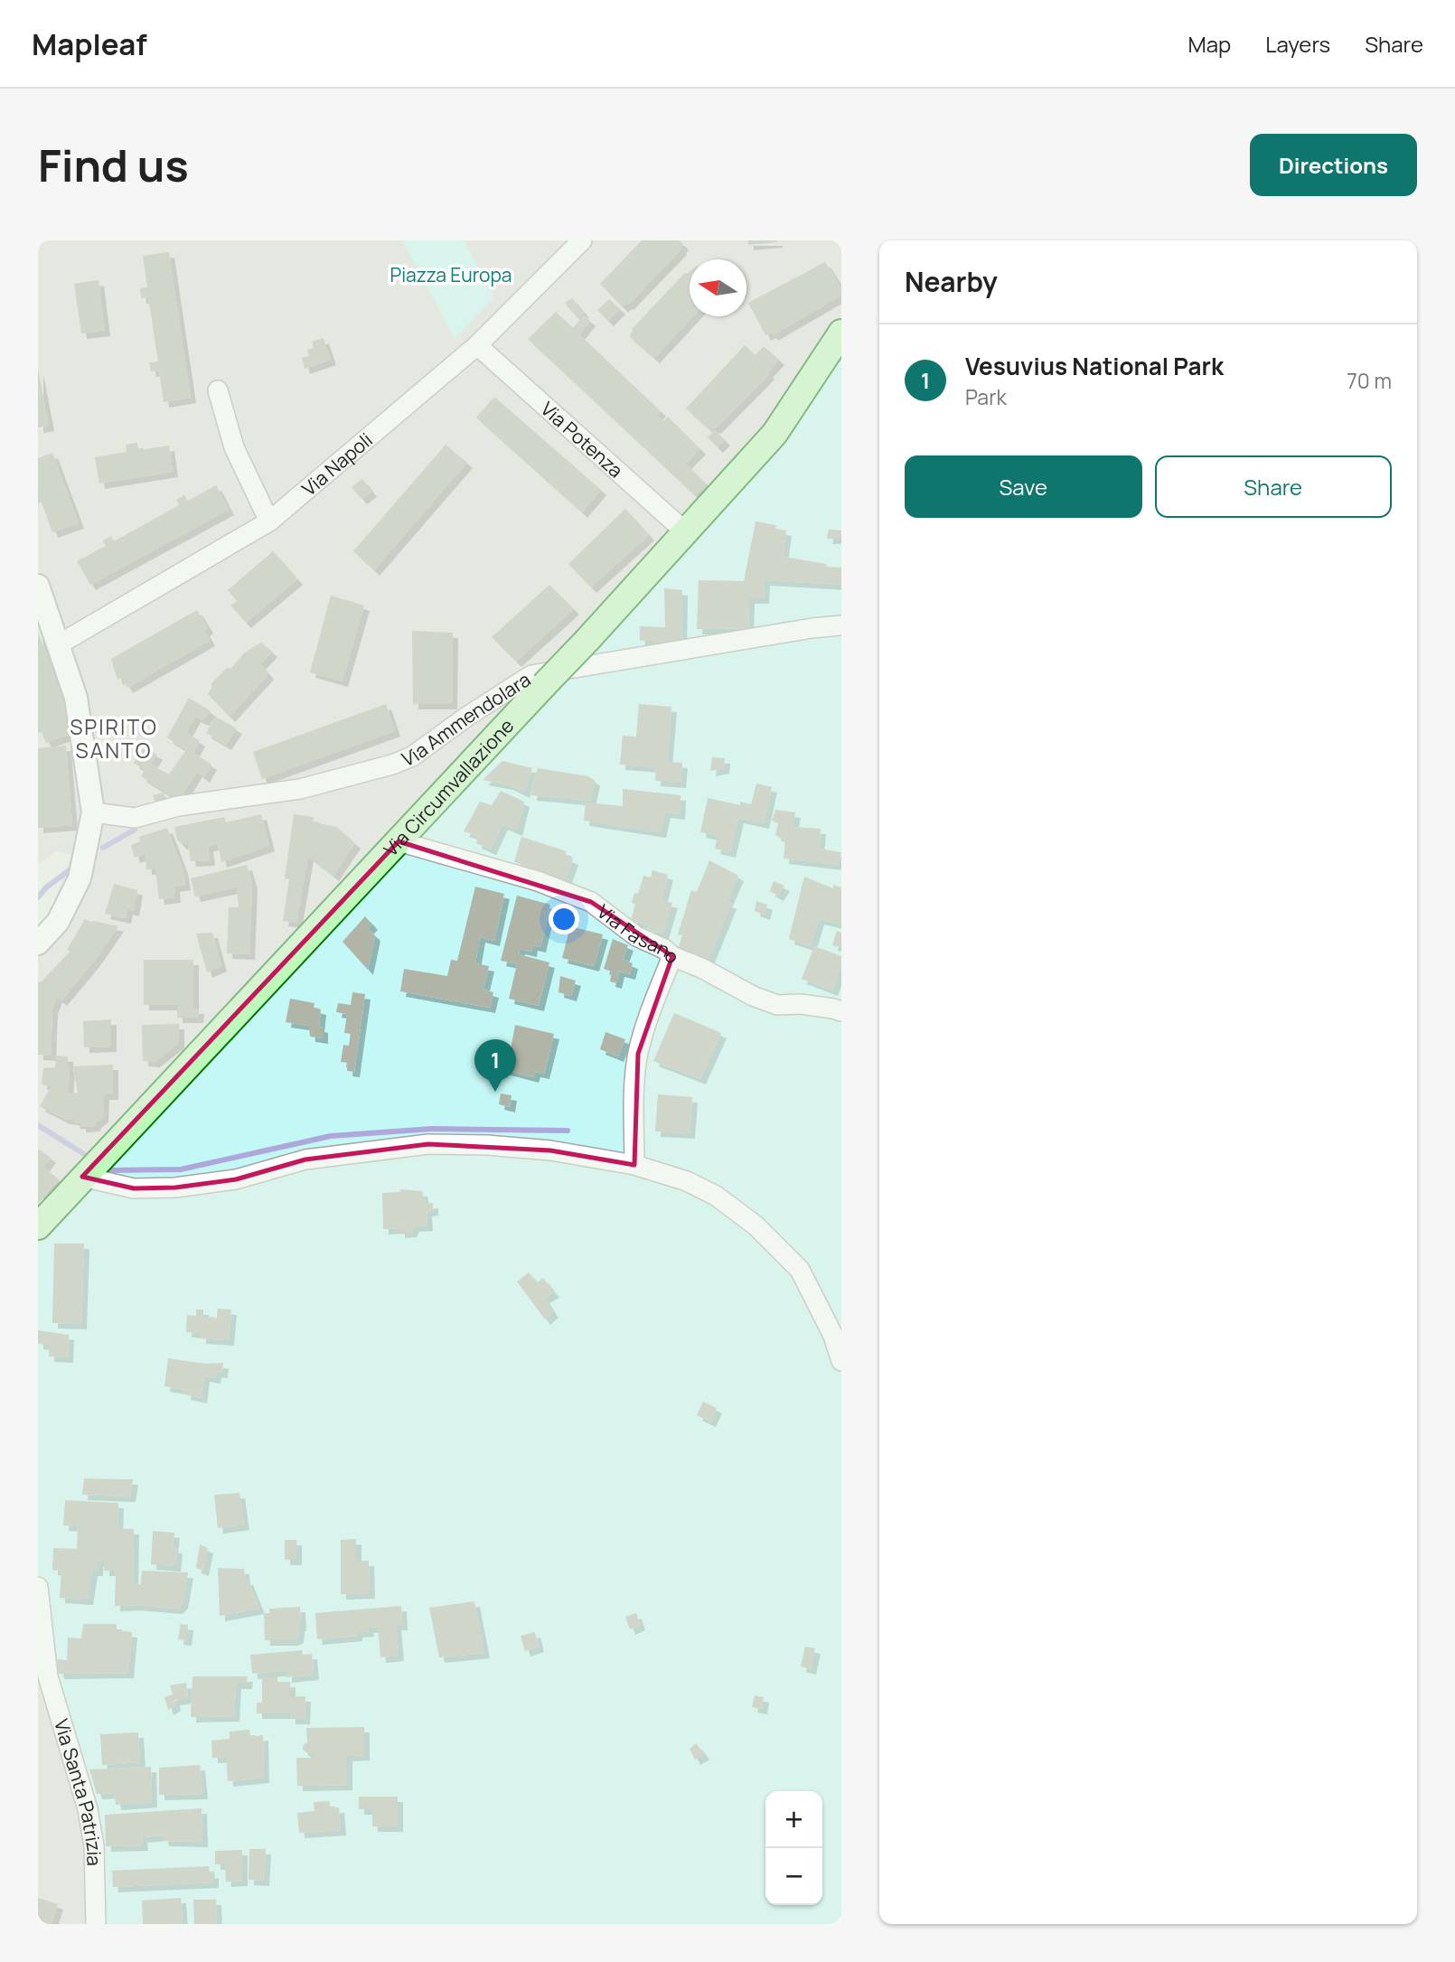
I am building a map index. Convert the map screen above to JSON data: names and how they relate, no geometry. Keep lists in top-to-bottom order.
{
  "streets": {
    "main road": ["Via Circumvallazione"],
    "street": [
      "Via Potenza",
      "Via Napoli",
      "Via Ammendolara",
      "Via Fasano",
      "Via Santa Patrizia"
    ]
  },
  "crossings": [
    ["Via Potenza", "Via Napoli"],
    ["Via Potenza", "Via Circumvallazione"],
    ["Via Circumvallazione", "Via Fasano"]
  ],
  "districts": ["SPIRITO SANTO"],
  "parks": ["Piazza Europa"],
  "north": "left",
  "page": {
    "header": "Mapleaf",
    "nav": ["Map", "Layers", "Share"],
    "buttons": [
      "Directions",
      ["Save", "Share"]
    ],
    "title": "Find us",
    "heading": "Nearby",
    "list": [
      {
        "mark": "1",
        "name": "Vesuvius National Park",
        "note": "Park",
        "value": "70 m"
      }
    ],
    "pins": "1",
    "map_buttons": ["+", "−"]
  }
}
